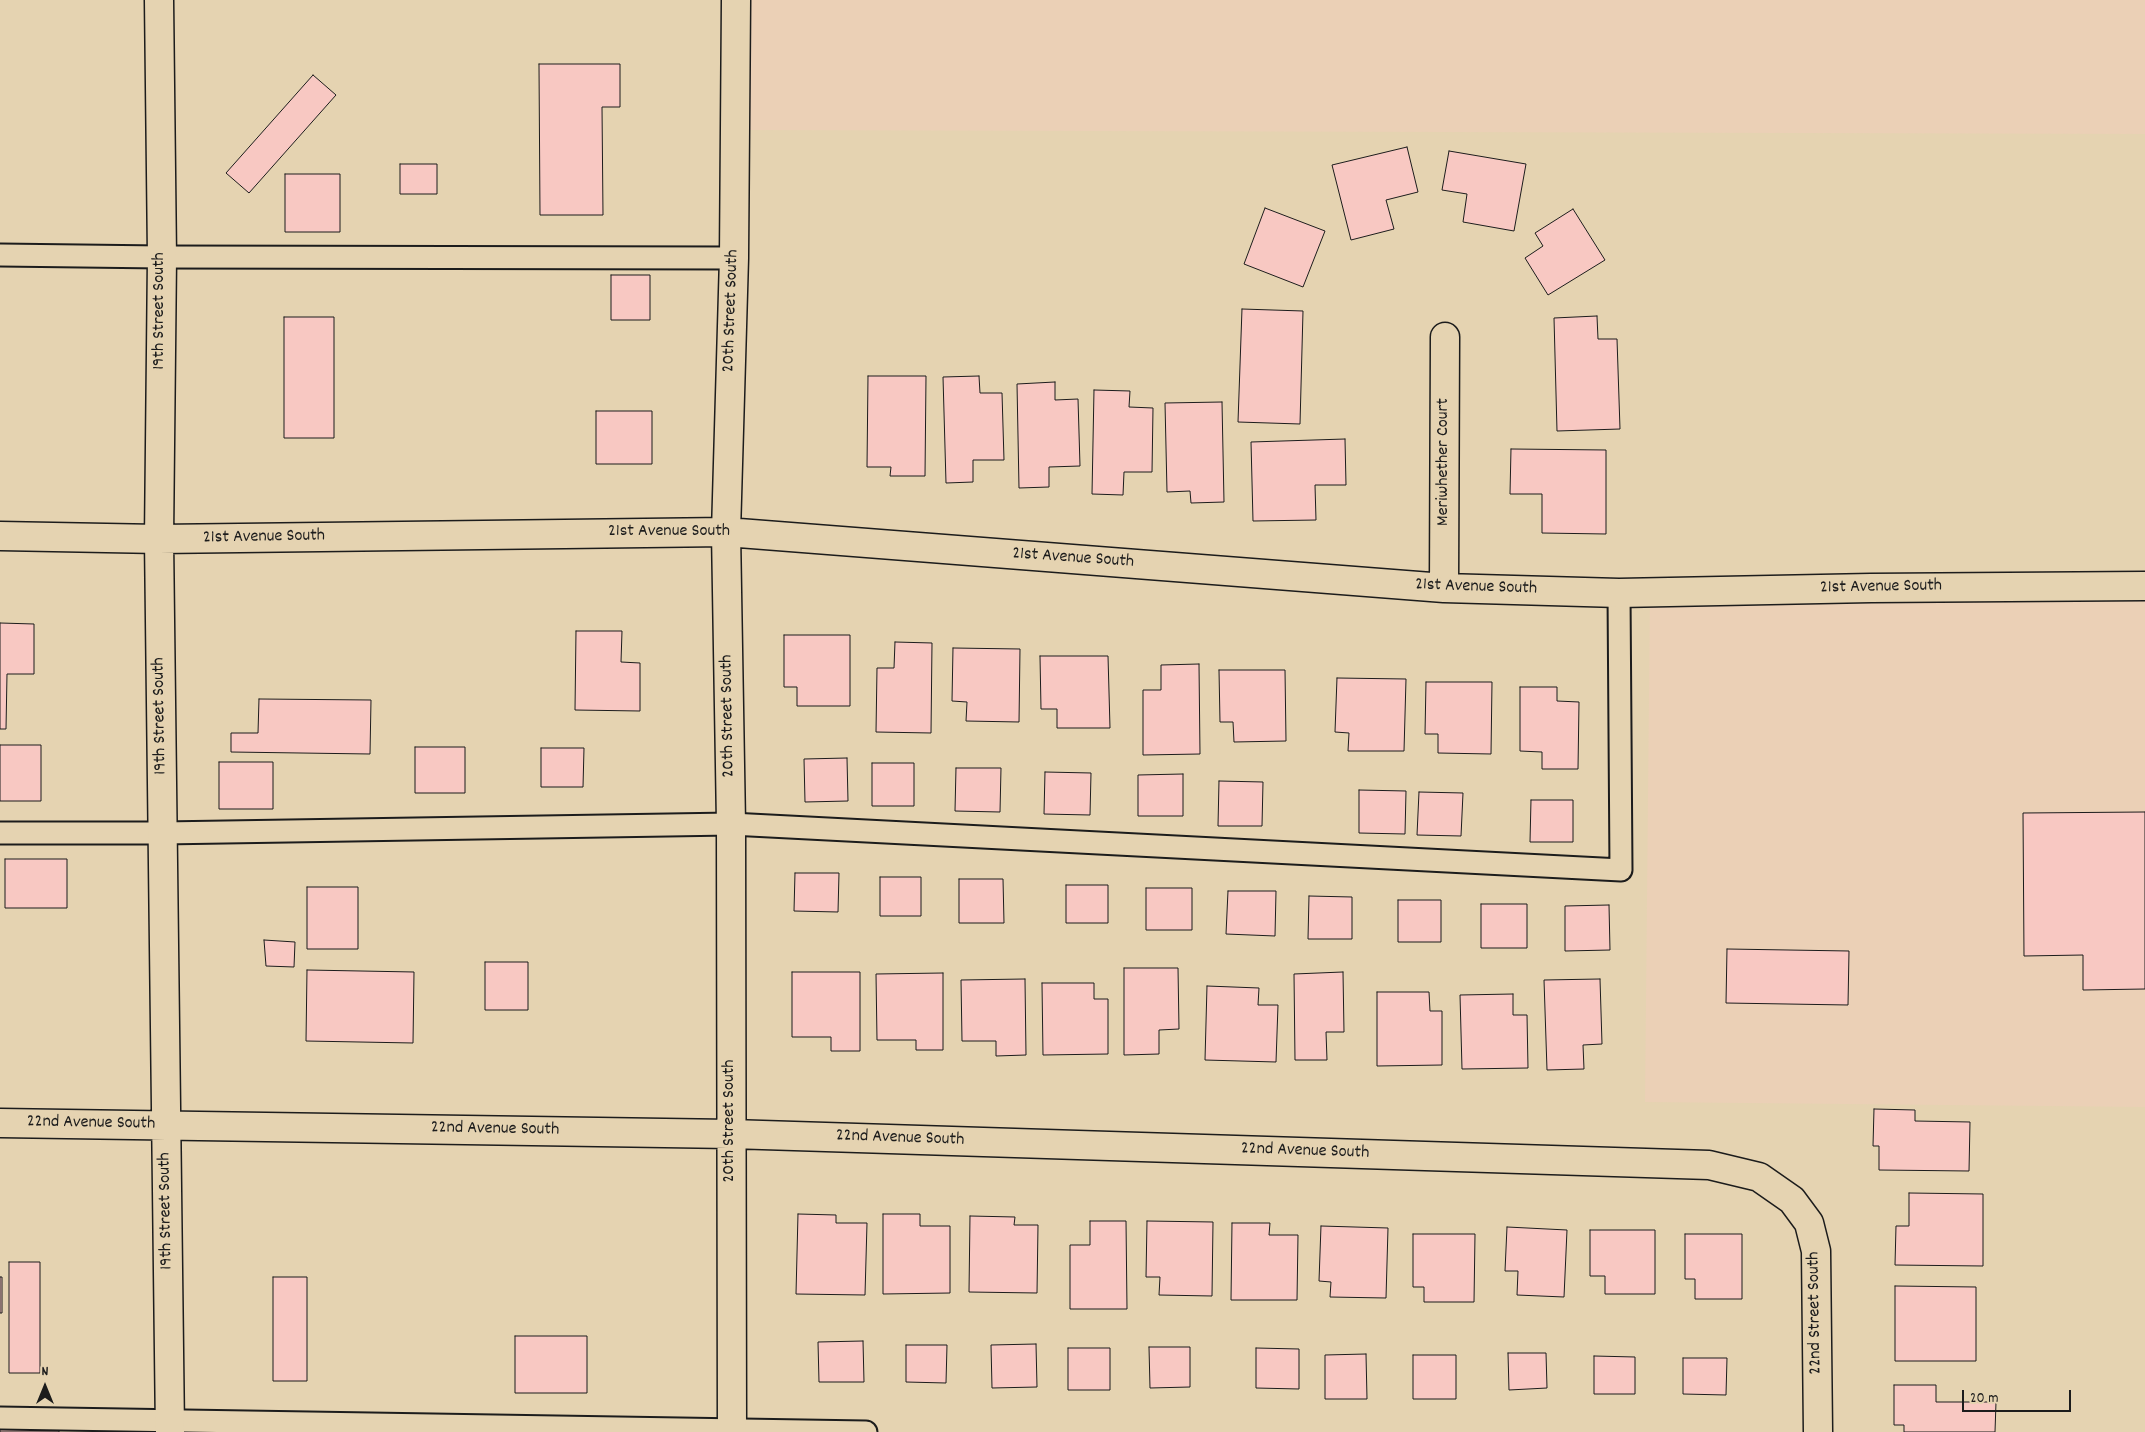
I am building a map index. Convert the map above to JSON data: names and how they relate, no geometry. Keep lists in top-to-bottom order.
{
  "streets": {
    "street": [
      "19th Street South",
      "20th Street South",
      "Meriwhether Court",
      "21st Avenue South",
      "22nd Avenue South",
      "22nd Street South"
    ]
  },
  "crossings": [
    ["19th Street South", "21st Avenue South"],
    ["19th Street South", "22nd Avenue South"],
    ["20th Street South", "21st Avenue South"],
    ["20th Street South", "22nd Avenue South"],
    ["Meriwhether Court", "21st Avenue South"],
    ["22nd Avenue South", "22nd Street South"]
  ],
  "scale_bar": "20 m",
  "north": "top"
}
